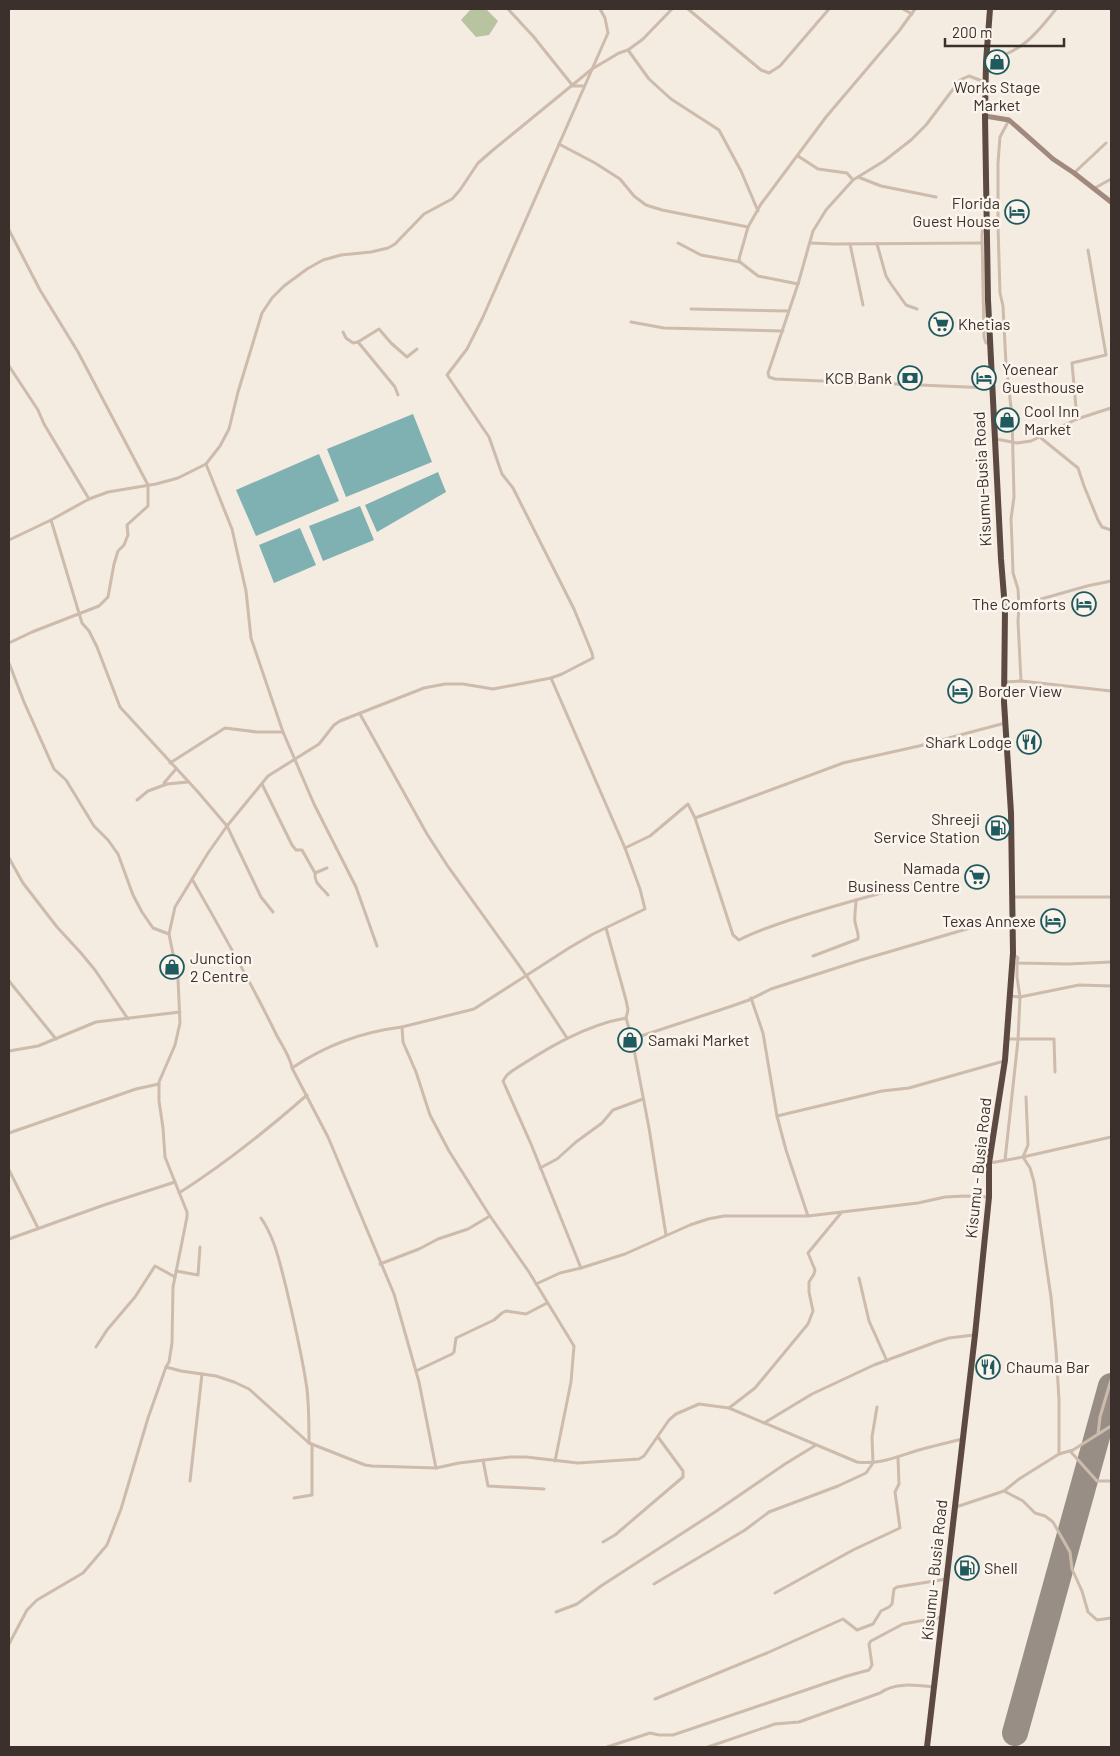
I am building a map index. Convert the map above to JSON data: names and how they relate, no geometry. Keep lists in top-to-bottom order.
{
  "streets": {
    "highway": ["Kisumu-Busia Road", "Kisumu - Busia Road"]
  },
  "crossings": [
    ["Kisumu-Busia Road", "Kisumu - Busia Road"]
  ],
  "places": {
    "shop": [
      "Works Stage Market",
      "Cool Inn Market",
      "Junction 2 Centre",
      "Samaki Market"
    ],
    "hotel": [
      "Florida Guest House",
      "Yoenear Guesthouse",
      "The Comforts",
      "Border View",
      "Texas Annexe"
    ],
    "supermarket": ["Khetias", "Namada Business Centre"],
    "bank": ["KCB Bank"],
    "restaurant": ["Shark Lodge", "Chauma Bar"],
    "fuel station": ["Shreeji Service Station", "Shell"]
  },
  "scale_bar": "200 m"
}
